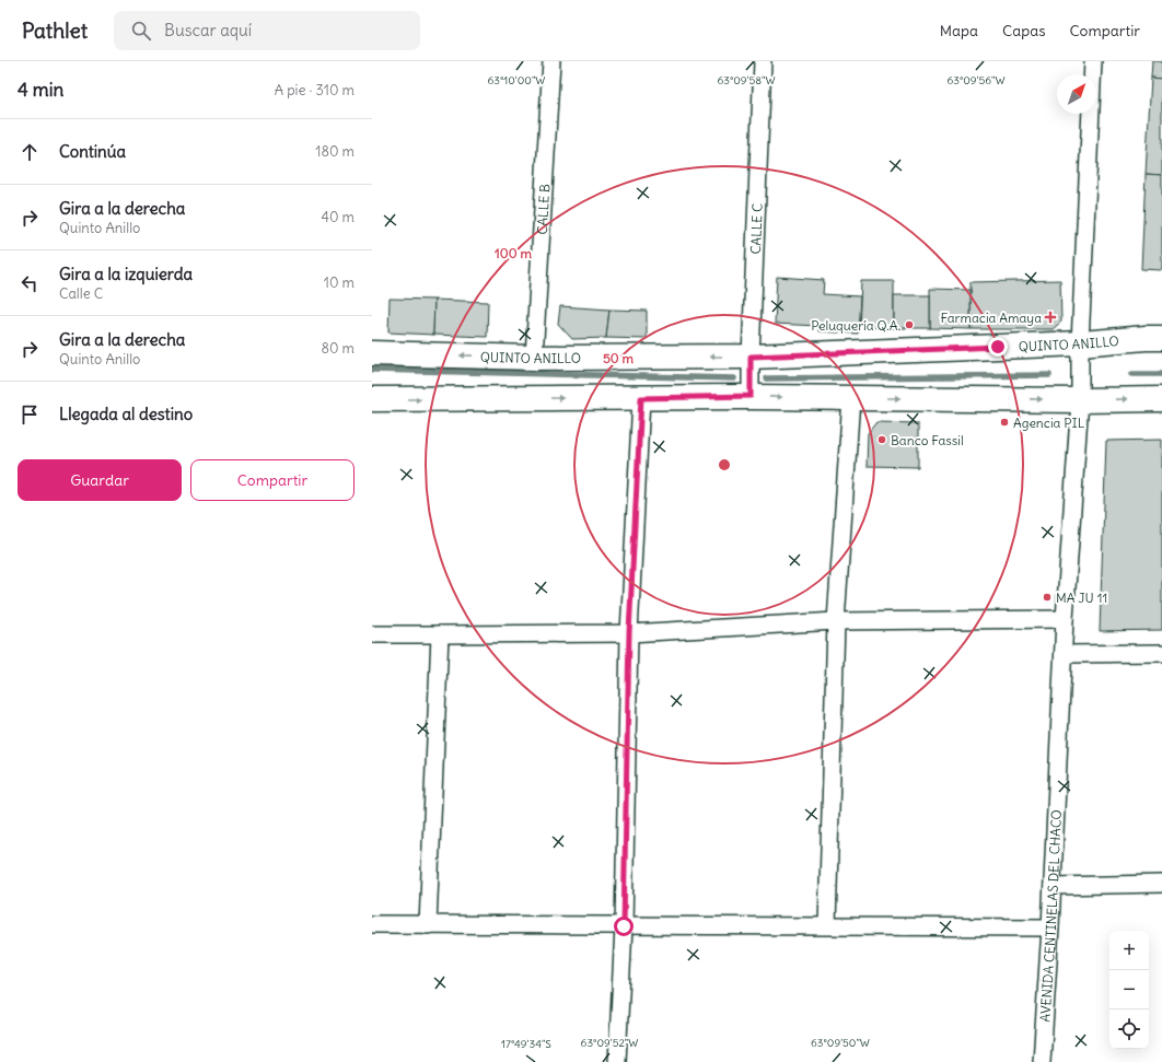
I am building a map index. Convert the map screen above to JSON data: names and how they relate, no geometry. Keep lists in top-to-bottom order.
{
  "streets": {
    "main road": ["QUINTO ANILLO"],
    "street": ["CALLE B", "CALLE C", "AVENIDA CENTINELAS DEL CHACO"]
  },
  "crossings": [
    ["CALLE B", "QUINTO ANILLO"],
    ["CALLE C", "QUINTO ANILLO"],
    ["QUINTO ANILLO", "AVENIDA CENTINELAS DEL CHACO"]
  ],
  "places": {
    "health": ["Farmacia Amaya"],
    "other": [
      "Peluquería Q.A.",
      "Agencia PIL",
      "Banco Fassil",
      "MA JU 11"
    ]
  },
  "north": "top right",
  "page": {
    "header": "Pathlet",
    "search": "Buscar aquí",
    "nav": ["Mapa", "Capas", "Compartir"],
    "heading": ["4 min", "A pie · 310 m"],
    "list": [
      ["Continúa", "180 m"],
      ["Gira a la derecha", "Quinto Anillo", "40 m"],
      ["Gira a la izquierda", "Calle C", "10 m"],
      ["Gira a la derecha", "Quinto Anillo", "80 m"],
      "Llegada al destino"
    ],
    "buttons": ["Guardar", "Compartir"],
    "map_buttons": ["+", "−"]
  },
  "coordinates": [
    "63°10'00\"W",
    "63°09'58\"W",
    "63°09'56\"W",
    "63°09'52\"W",
    "63°09'50\"W",
    "17°49'34\"S"
  ],
  "rings": ["100 m", "50 m"]
}
